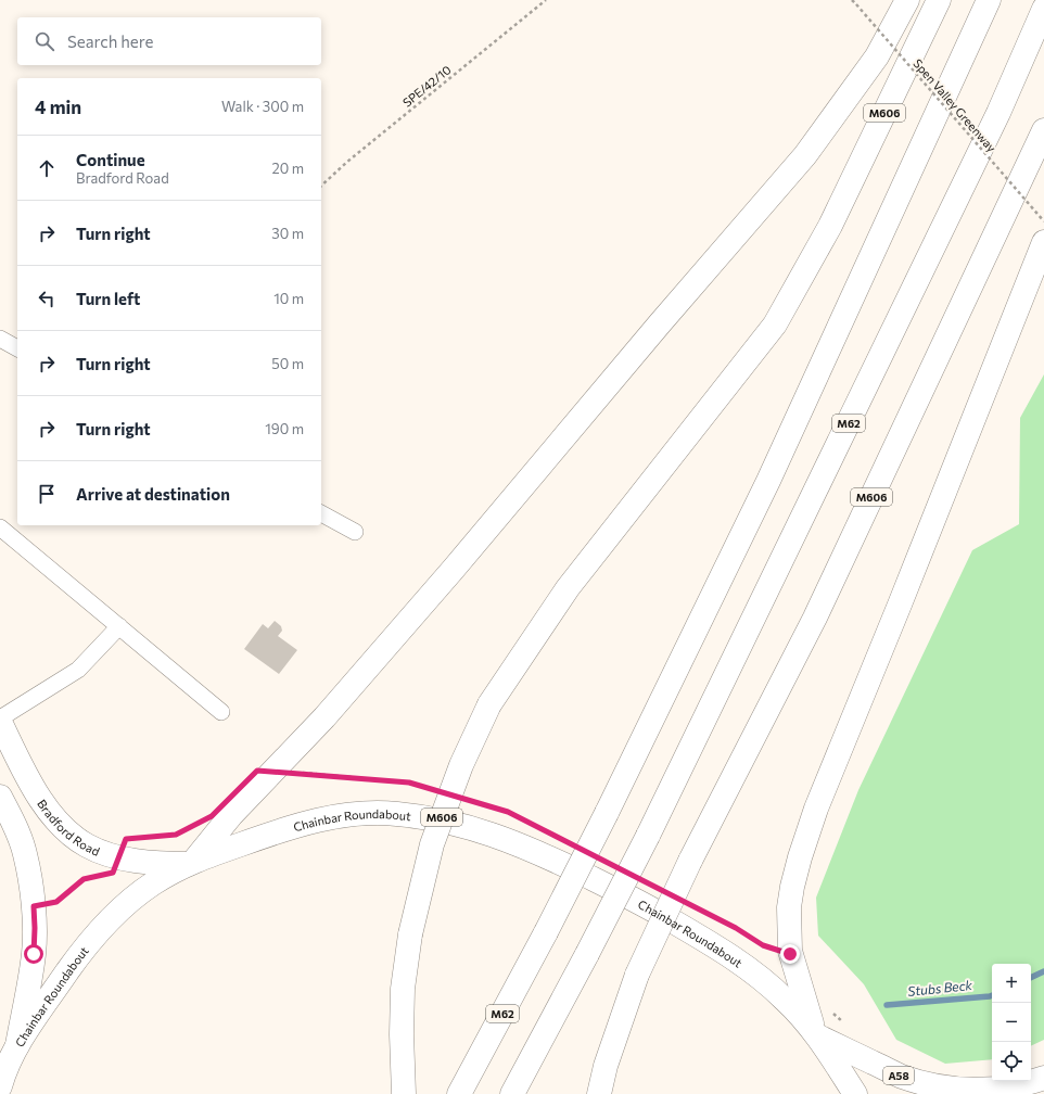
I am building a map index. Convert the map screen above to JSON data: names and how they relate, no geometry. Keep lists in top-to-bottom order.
{
  "streets": {
    "main road": [
      "M606",
      "M62",
      "Chainbar Roundabout",
      "Bradford Road",
      "A58"
    ],
    "path": ["SPE/42/10", "Spen Valley Greenway"]
  },
  "crossings": [
    ["Chainbar Roundabout", "Bradford Road"],
    ["Chainbar Roundabout", "A58"]
  ],
  "water": ["Stubs Beck"],
  "page": {
    "search": "Search here",
    "heading": ["4 min", "Walk · 300 m"],
    "list": [
      ["Continue", "Bradford Road", "20 m"],
      ["Turn right", "30 m"],
      ["Turn left", "10 m"],
      ["Turn right", "50 m"],
      ["Turn right", "190 m"],
      "Arrive at destination"
    ],
    "map_buttons": ["+", "−"]
  }
}
